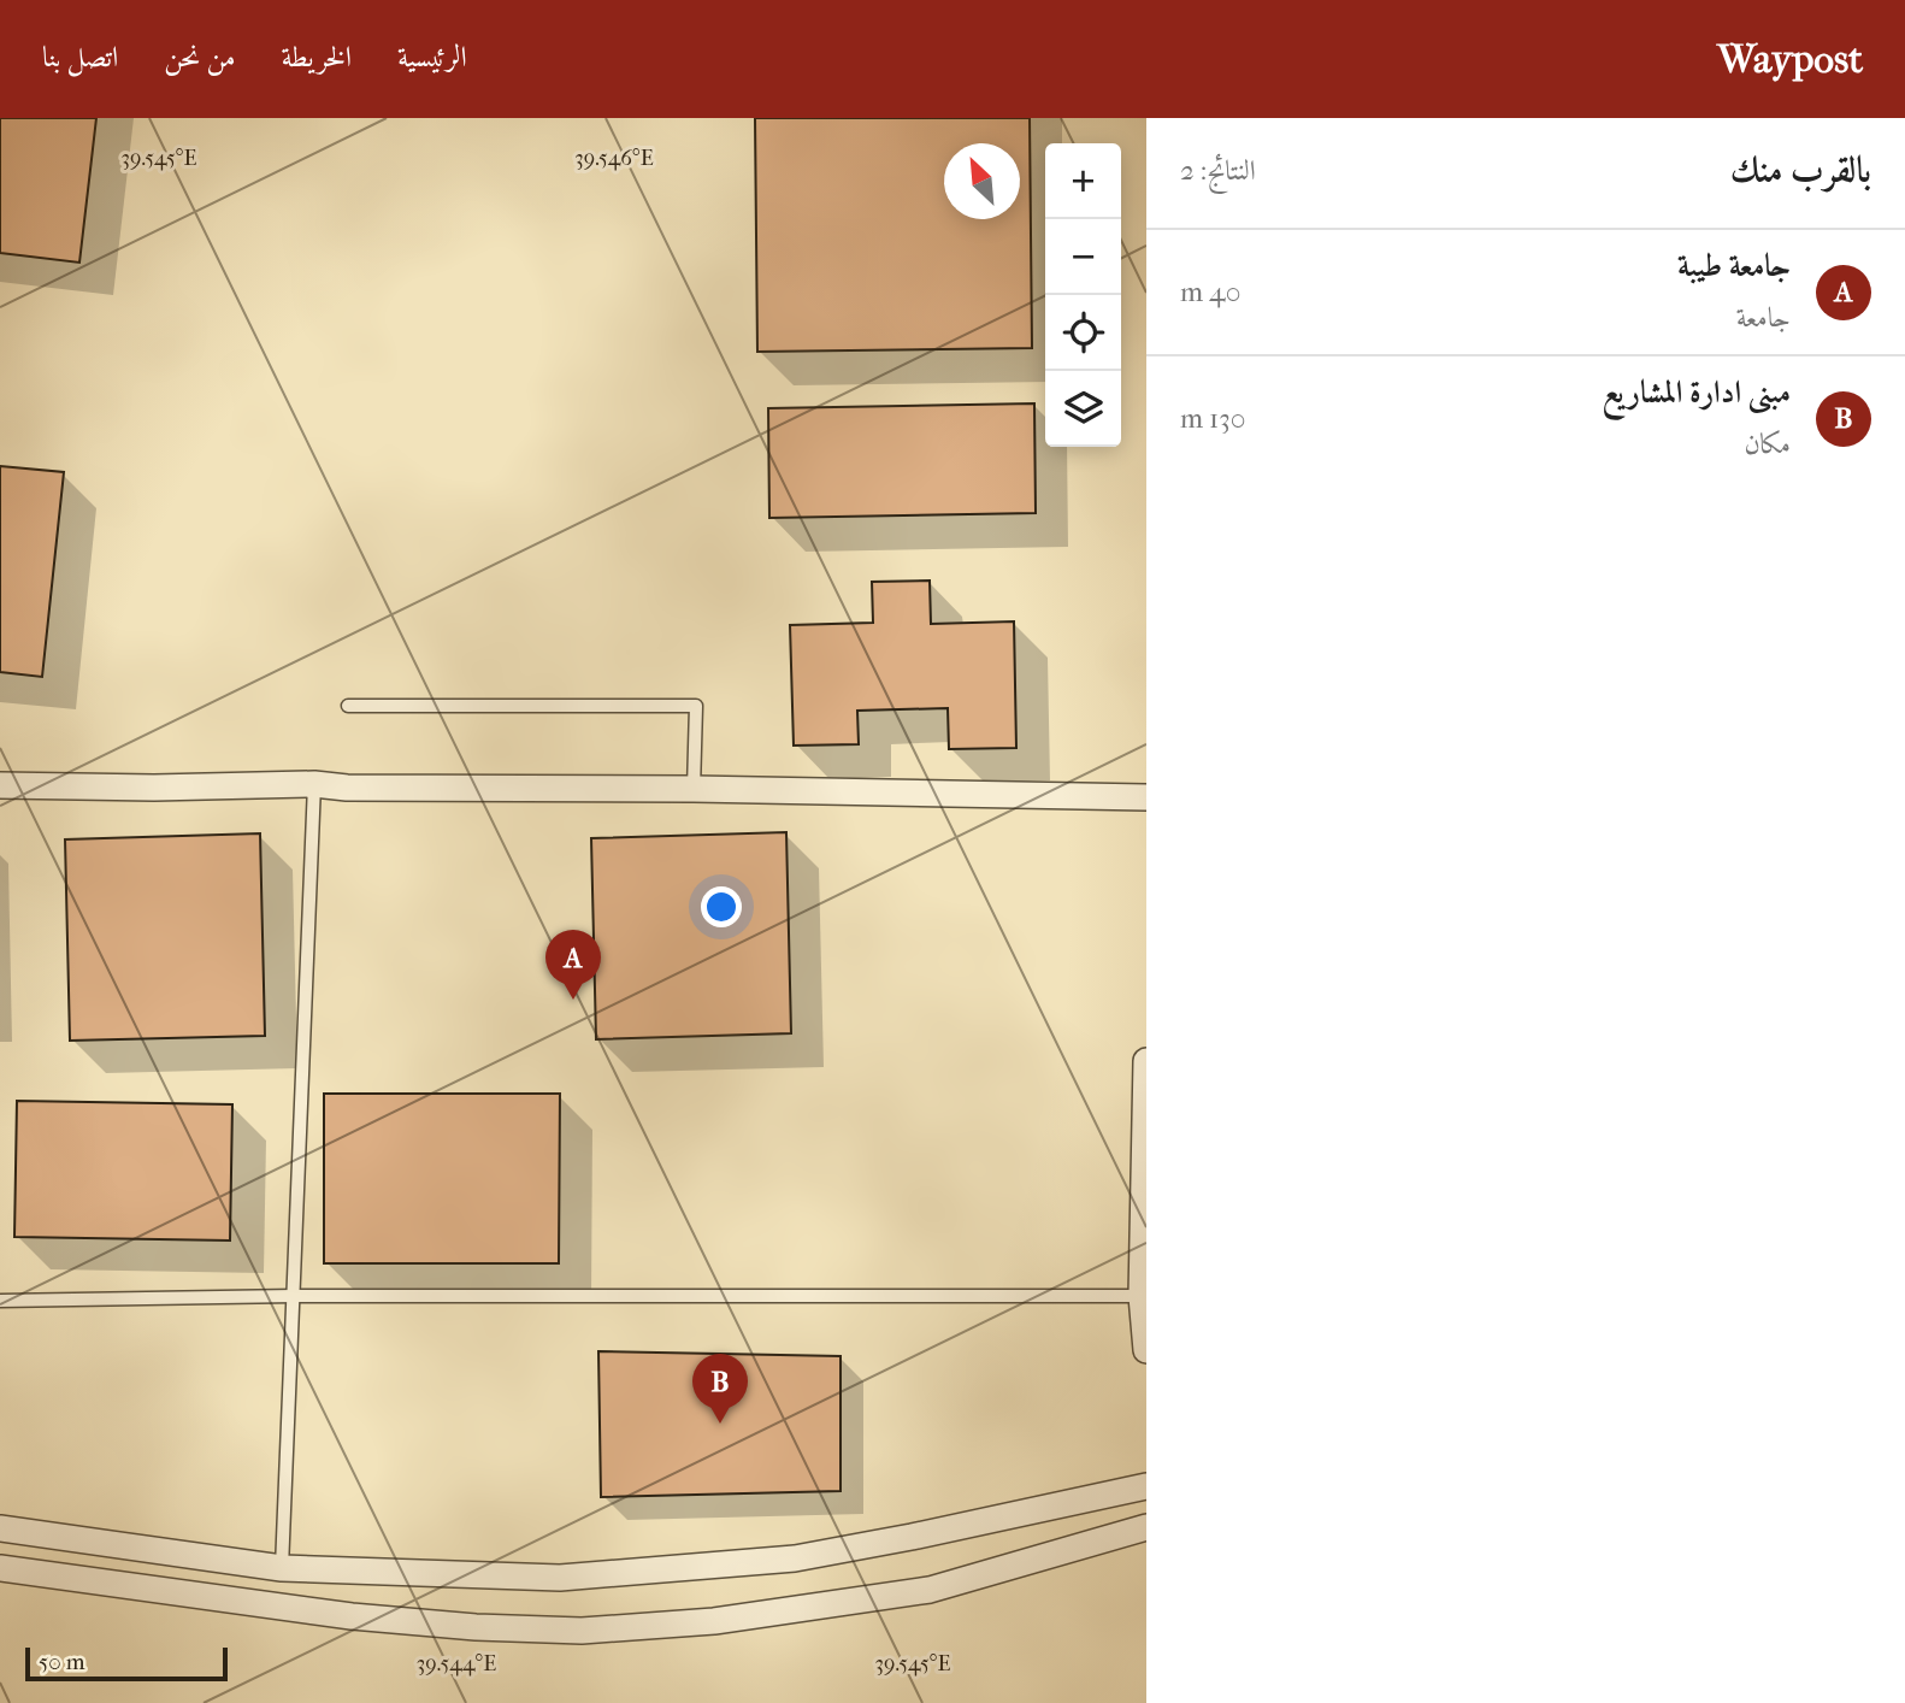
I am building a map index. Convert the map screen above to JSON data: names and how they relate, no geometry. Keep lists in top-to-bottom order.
{
  "scale_bar": "50 m",
  "north": "top left",
  "page": {
    "header": "Waypost",
    "nav": [
      "الرئيسية",
      "الخريطة",
      "من نحن",
      "اتصل بنا"
    ],
    "heading": ["بالقرب منك", "النتائج: 2"],
    "map_buttons": ["+", "−"],
    "list": [
      {
        "mark": "A",
        "name": "جامعة طيبة",
        "note": "جامعة",
        "value": "40 m"
      },
      {
        "mark": "B",
        "name": "مبنى ادارة المشاريع",
        "note": "مكان",
        "value": "130 m"
      }
    ],
    "pins": ["A", "B"],
    "scale": "50 m"
  },
  "coordinates": ["39.545°E", "39.546°E", "39.544°E"]
}
